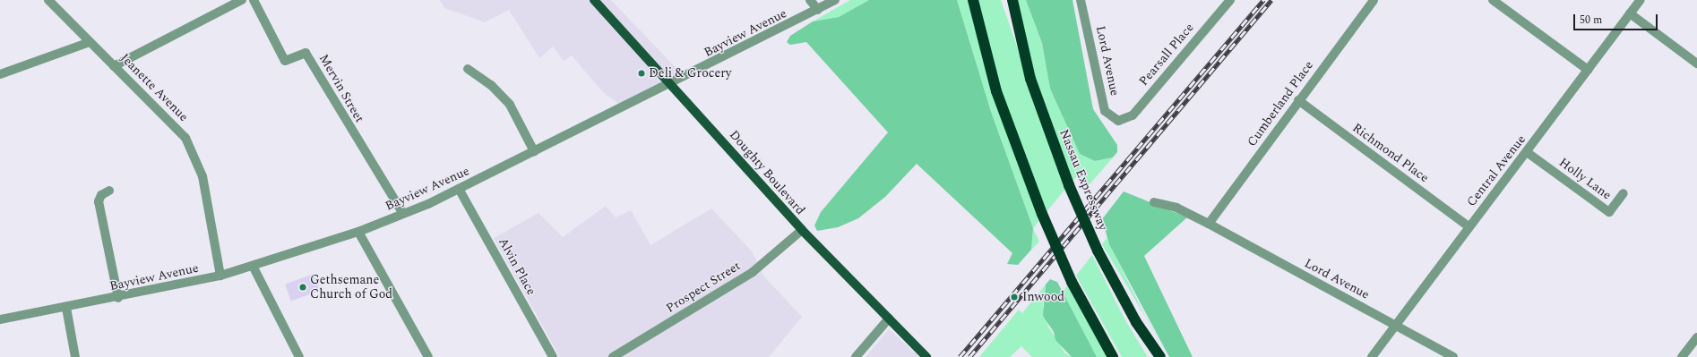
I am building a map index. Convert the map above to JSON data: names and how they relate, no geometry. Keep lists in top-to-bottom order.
{
  "streets": {
    "highway": ["Nassau Expressway"],
    "main road": ["Doughty Boulevard"],
    "street": [
      "Bayview Avenue",
      "Pearsall Place",
      "Lord Avenue",
      "Jeanette Avenue",
      "Mervin Street",
      "Cumberland Place",
      "Richmond Place",
      "Central Avenue",
      "Holly Lane",
      "Alvin Place",
      "Prospect Street"
    ]
  },
  "crossings": [
    ["Bayview Avenue", "Jeanette Avenue"],
    ["Bayview Avenue", "Mervin Street"],
    ["Bayview Avenue", "Doughty Boulevard"],
    ["Bayview Avenue", "Alvin Place"],
    ["Pearsall Place", "Lord Avenue"],
    ["Lord Avenue", "Cumberland Place"],
    ["Lord Avenue", "Central Avenue"],
    ["Cumberland Place", "Richmond Place"],
    ["Richmond Place", "Central Avenue"],
    ["Central Avenue", "Holly Lane"],
    ["Doughty Boulevard", "Prospect Street"]
  ],
  "places": ["Deli & Grocery", "Gethsemane Church of God", "Inwood"],
  "scale_bar": "50 m"
}
